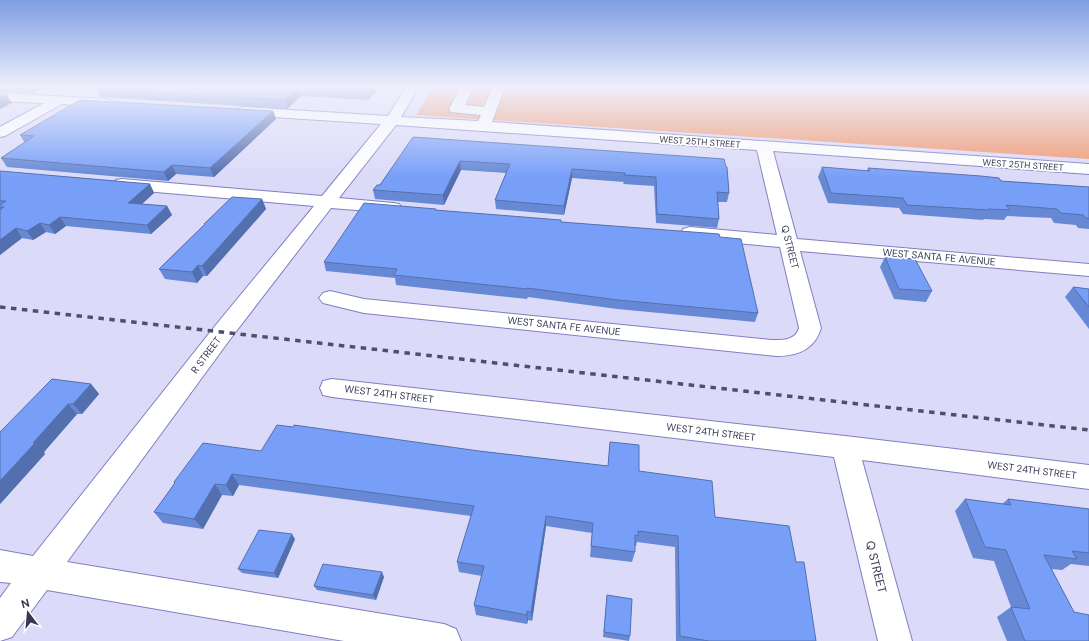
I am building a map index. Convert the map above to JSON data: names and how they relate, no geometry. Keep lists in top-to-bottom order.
{
  "streets": {
    "street": [
      "WEST 25TH STREET",
      "Q STREET",
      "WEST SANTA FE AVENUE",
      "R STREET",
      "WEST 24TH STREET"
    ]
  },
  "crossings": [
    ["WEST 25TH STREET", "Q STREET"],
    ["WEST 25TH STREET", "R STREET"],
    ["Q STREET", "WEST SANTA FE AVENUE"],
    ["Q STREET", "WEST 24TH STREET"]
  ],
  "north": "top"
}
